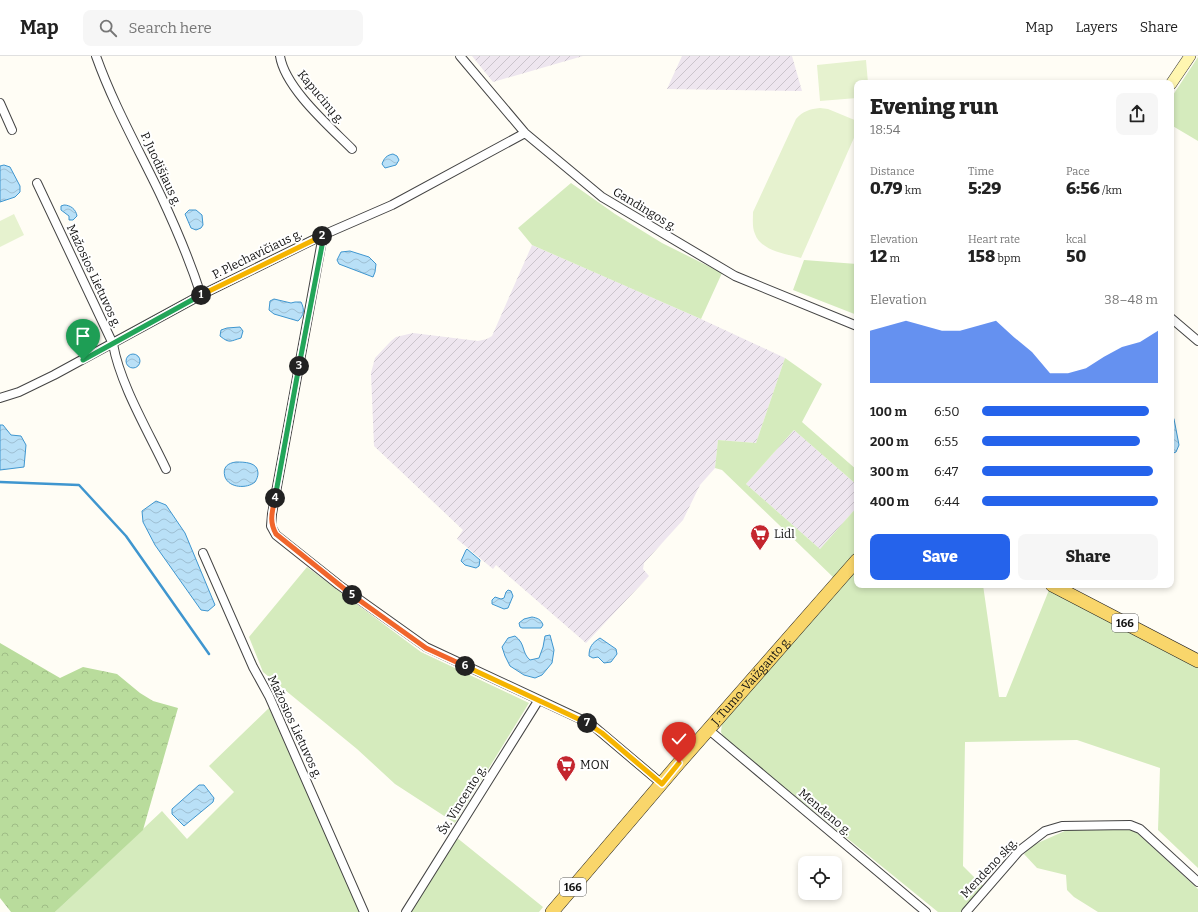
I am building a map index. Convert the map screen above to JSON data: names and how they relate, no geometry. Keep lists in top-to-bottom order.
{
  "streets": {
    "main road": ["166", "J. Tumo-Vaižganto g."],
    "street": [
      "Kapucinų g.",
      "P. Juodišiaus g.",
      "Gandingos g.",
      "P. Plechavičiaus g.",
      "Mažosios Lietuvos g.",
      "Šv. Vincento g.",
      "Mendeno g.",
      "Mendeno skg."
    ]
  },
  "crossings": [
    ["P. Juodišiaus g.", "P. Plechavičiaus g."],
    ["Gandingos g.", "P. Plechavičiaus g."],
    ["P. Plechavičiaus g.", "Mažosios Lietuvos g."],
    ["J. Tumo-Vaižganto g.", "Mendeno g."]
  ],
  "places": {
    "supermarket": ["Lidl", "MON"]
  },
  "page": {
    "header": "Map",
    "search": "Search here",
    "nav": ["Map", "Layers", "Share"],
    "heading": ["Evening run", "18:54"],
    "stats": [
      ["Distance", "0.79 km"],
      ["Time", "5:29"],
      ["Pace", "6:56 /km"],
      ["Elevation", "12 m"],
      ["Heart rate", "158 bpm"],
      ["kcal", "50"]
    ],
    "pins": [
      "2",
      "1",
      "3",
      "4",
      "5",
      "6",
      "7"
    ],
    "chart": ["Elevation", "38–48 m"],
    "list": [
      {
        "name": "100 m",
        "note": "6:50"
      },
      {
        "name": "200 m",
        "note": "6:55"
      },
      {
        "name": "300 m",
        "note": "6:47"
      },
      {
        "name": "400 m",
        "note": "6:44"
      }
    ],
    "buttons": ["Save", "Share"]
  }
}
